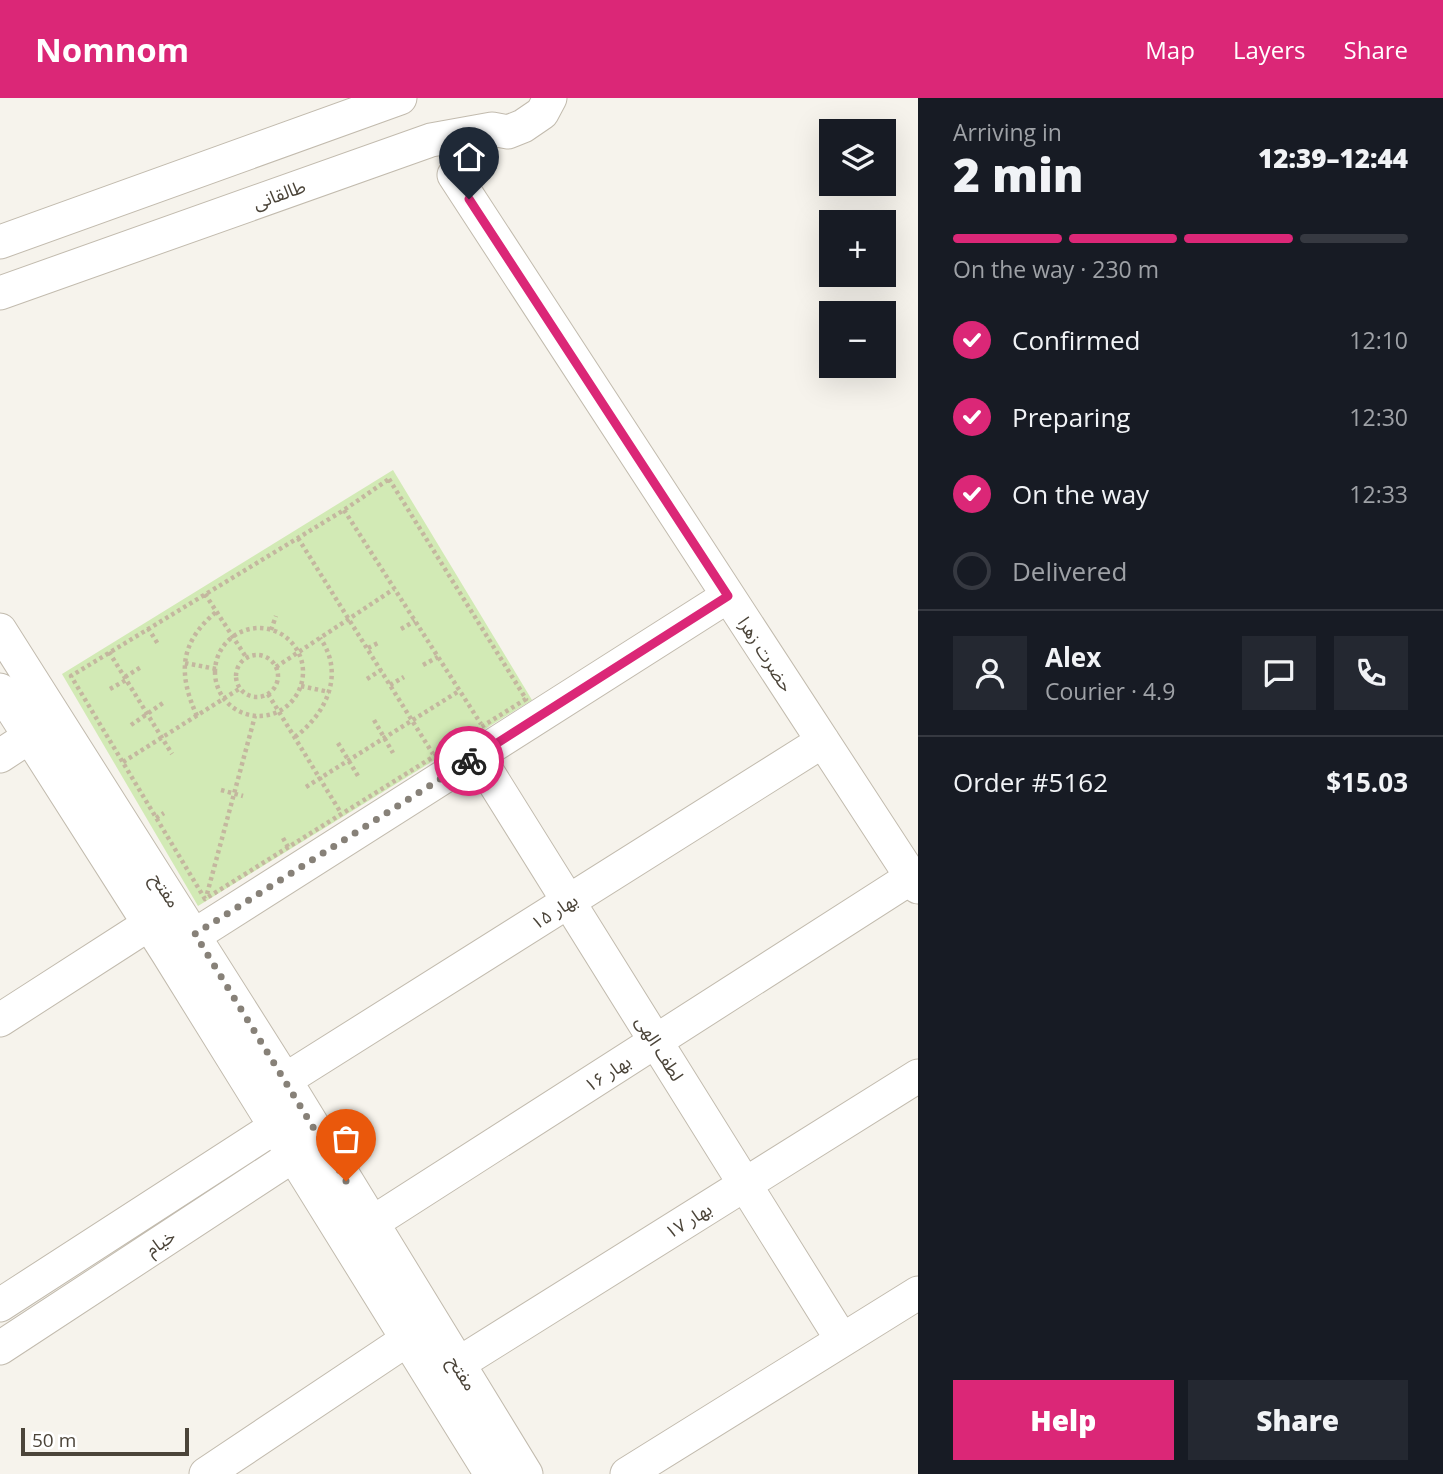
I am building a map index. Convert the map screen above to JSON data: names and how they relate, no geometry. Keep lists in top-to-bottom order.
{
  "streets": {
    "street": [
      "طالقانی",
      "حضرت زهرا",
      "مفتح",
      "بهار ۱۵",
      "لطف الهی",
      "بهار ۱۶",
      "بهار ۱۷",
      "خیام"
    ]
  },
  "crossings": [
    ["حضرت زهرا", "بهار ۱۵"],
    ["حضرت زهرا", "بهار ۱۶"],
    ["مفتح", "بهار ۱۵"],
    ["مفتح", "بهار ۱۶"],
    ["مفتح", "بهار ۱۷"],
    ["مفتح", "خیام"],
    ["بهار ۱۵", "لطف الهی"],
    ["لطف الهی", "بهار ۱۶"],
    ["لطف الهی", "بهار ۱۷"]
  ],
  "scale_bar": "50 m",
  "page": {
    "header": "Nomnom",
    "nav": ["Map", "Layers", "Share"],
    "heading": ["2 min", "Arriving in", "12:39–12:44"],
    "panel": [
      "Alex",
      "Courier · 4.9",
      "Order #5162",
      "$15.03"
    ],
    "map_buttons": ["+", "−"],
    "bar": "On the way · 230 m",
    "list": [
      ["Confirmed", "12:10"],
      ["Preparing", "12:30"],
      ["On the way", "12:33"],
      "Delivered"
    ],
    "buttons": ["Help", "Share"],
    "scale": "50 m"
  }
}
